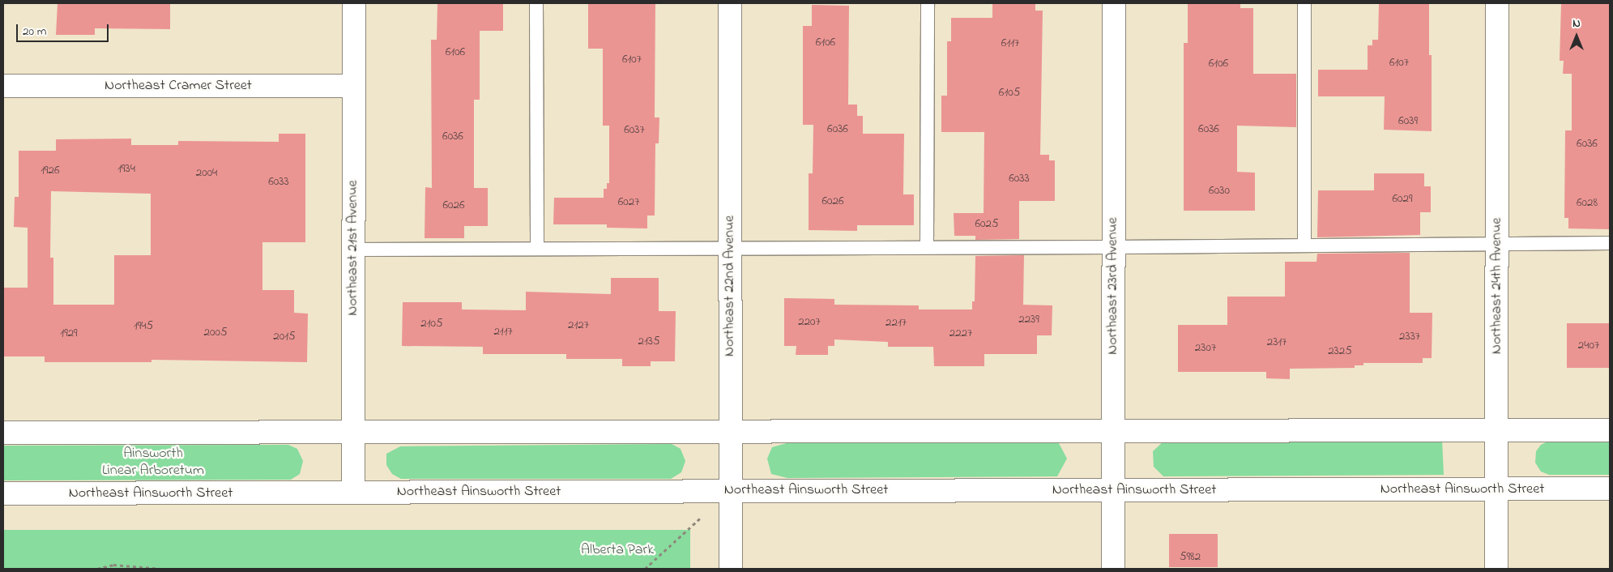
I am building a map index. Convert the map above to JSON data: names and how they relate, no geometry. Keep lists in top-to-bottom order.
{
  "streets": {
    "street": [
      "Northeast Cramer Street",
      "Northeast 21st Avenue",
      "Northeast 22nd Avenue",
      "Northeast 23rd Avenue",
      "Northeast 24th Avenue",
      "Northeast Ainsworth Street"
    ]
  },
  "crossings": [
    ["Northeast Cramer Street", "Northeast 21st Avenue"],
    ["Northeast 21st Avenue", "Northeast Ainsworth Street"],
    ["Northeast 22nd Avenue", "Northeast Ainsworth Street"],
    ["Northeast 23rd Avenue", "Northeast Ainsworth Street"],
    ["Northeast 24th Avenue", "Northeast Ainsworth Street"]
  ],
  "parks": ["Ainsworth Linear Arboretum", "Alberta Park"],
  "house_numbers": [
    "6106",
    "6117",
    "6106",
    "6107",
    "6107",
    "6106",
    "6105",
    "6039",
    "6036",
    "6036",
    "6037",
    "6036",
    "6036",
    "1934",
    "1926",
    "2004",
    "6033",
    "6033",
    "6030",
    "6029",
    "6026",
    "6027",
    "6028",
    "6026",
    "6025",
    "2239",
    "2207",
    "2217",
    "2105",
    "2127",
    "1945",
    "2117",
    "2005",
    "1929",
    "2227",
    "2015",
    "2337",
    "2135",
    "2317",
    "2407",
    "2307",
    "2325",
    "5982"
  ],
  "scale_bar": "20 m",
  "north": "top"
}
